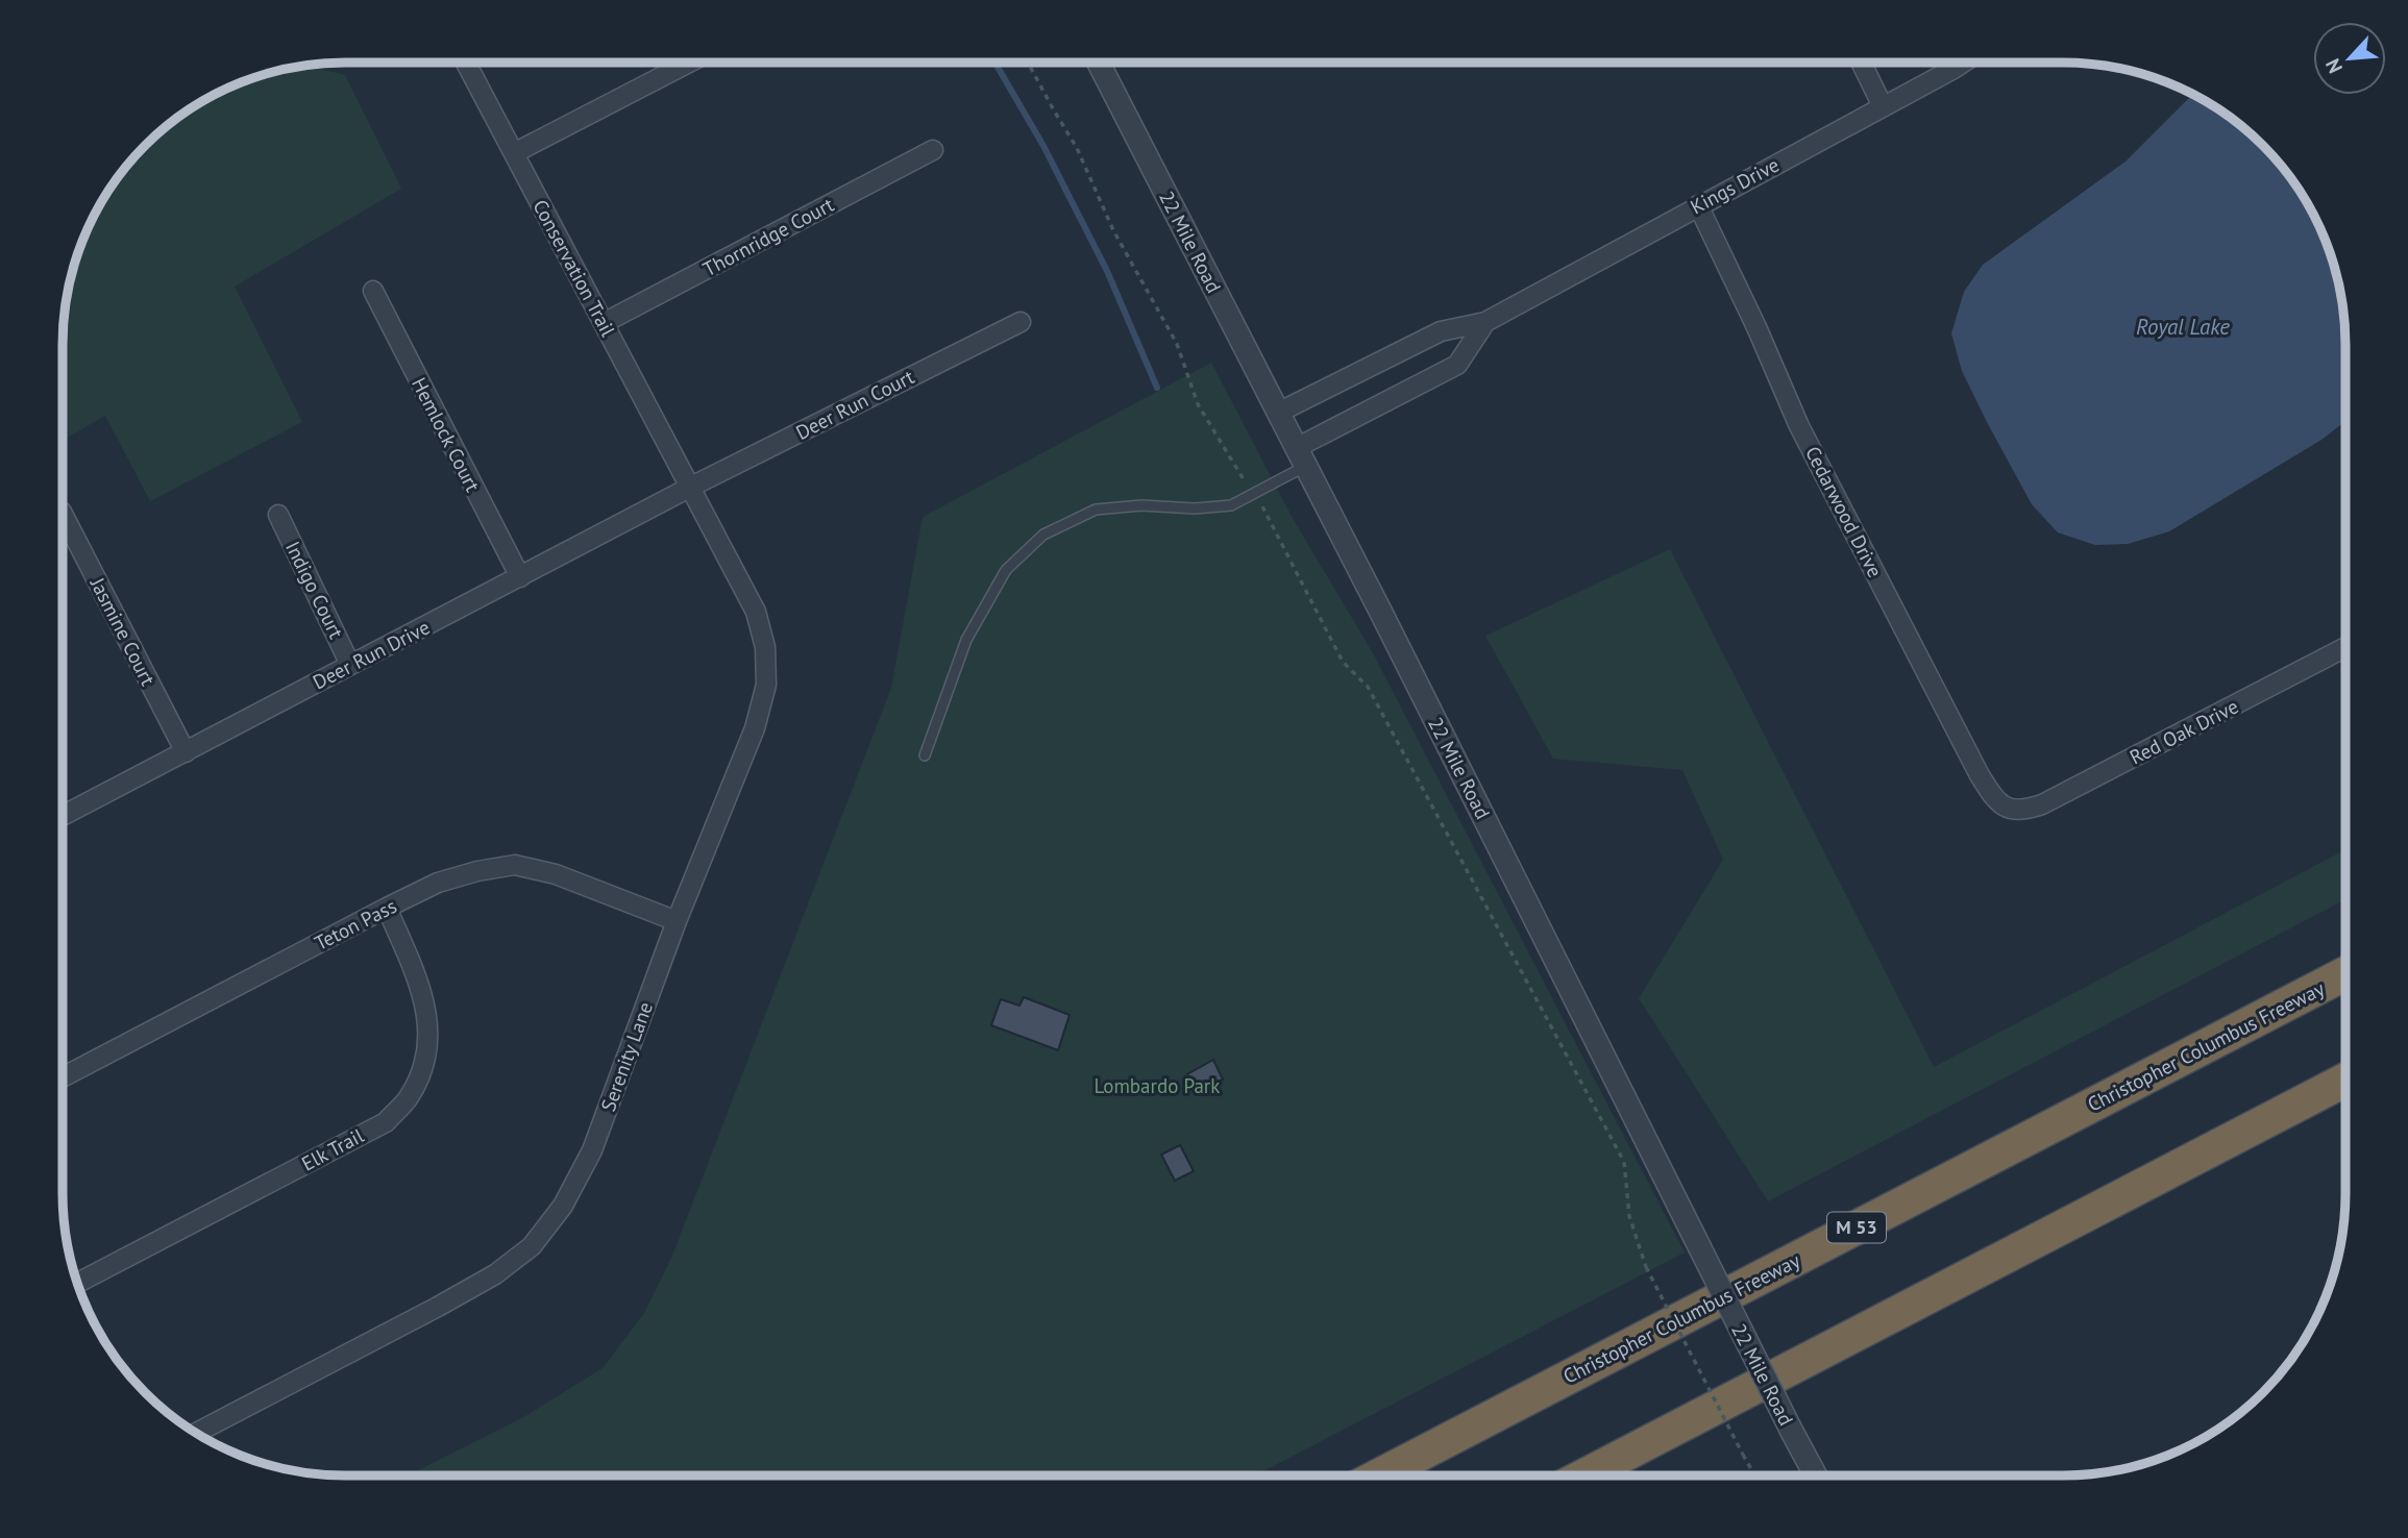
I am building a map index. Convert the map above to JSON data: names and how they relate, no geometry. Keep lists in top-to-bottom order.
{
  "streets": {
    "highway": ["Christopher Columbus Freeway", "M 53"],
    "street": [
      "Kings Drive",
      "Thornridge Court",
      "22 Mile Road",
      "Conservation Trail",
      "Deer Run Court",
      "Hemlock Court",
      "Cedarwood Drive",
      "Indigo Court",
      "Jasmine Court",
      "Deer Run Drive",
      "Red Oak Drive",
      "Teton Pass",
      "Serenity Lane",
      "Elk Trail"
    ]
  },
  "crossings": [
    ["Kings Drive", "22 Mile Road"],
    ["Kings Drive", "Cedarwood Drive"],
    ["Thornridge Court", "Conservation Trail"],
    ["Conservation Trail", "Deer Run Court"],
    ["Conservation Trail", "Deer Run Drive"],
    ["Conservation Trail", "Serenity Lane"],
    ["Deer Run Court", "Deer Run Drive"],
    ["Deer Run Court", "Serenity Lane"],
    ["Hemlock Court", "Deer Run Drive"],
    ["Cedarwood Drive", "Red Oak Drive"],
    ["Indigo Court", "Deer Run Drive"],
    ["Jasmine Court", "Deer Run Drive"],
    ["Deer Run Drive", "Serenity Lane"],
    ["Teton Pass", "Serenity Lane"],
    ["Teton Pass", "Elk Trail"]
  ],
  "water": ["Royal Lake"],
  "parks": ["Lombardo Park"],
  "north": "bottom left"
}
